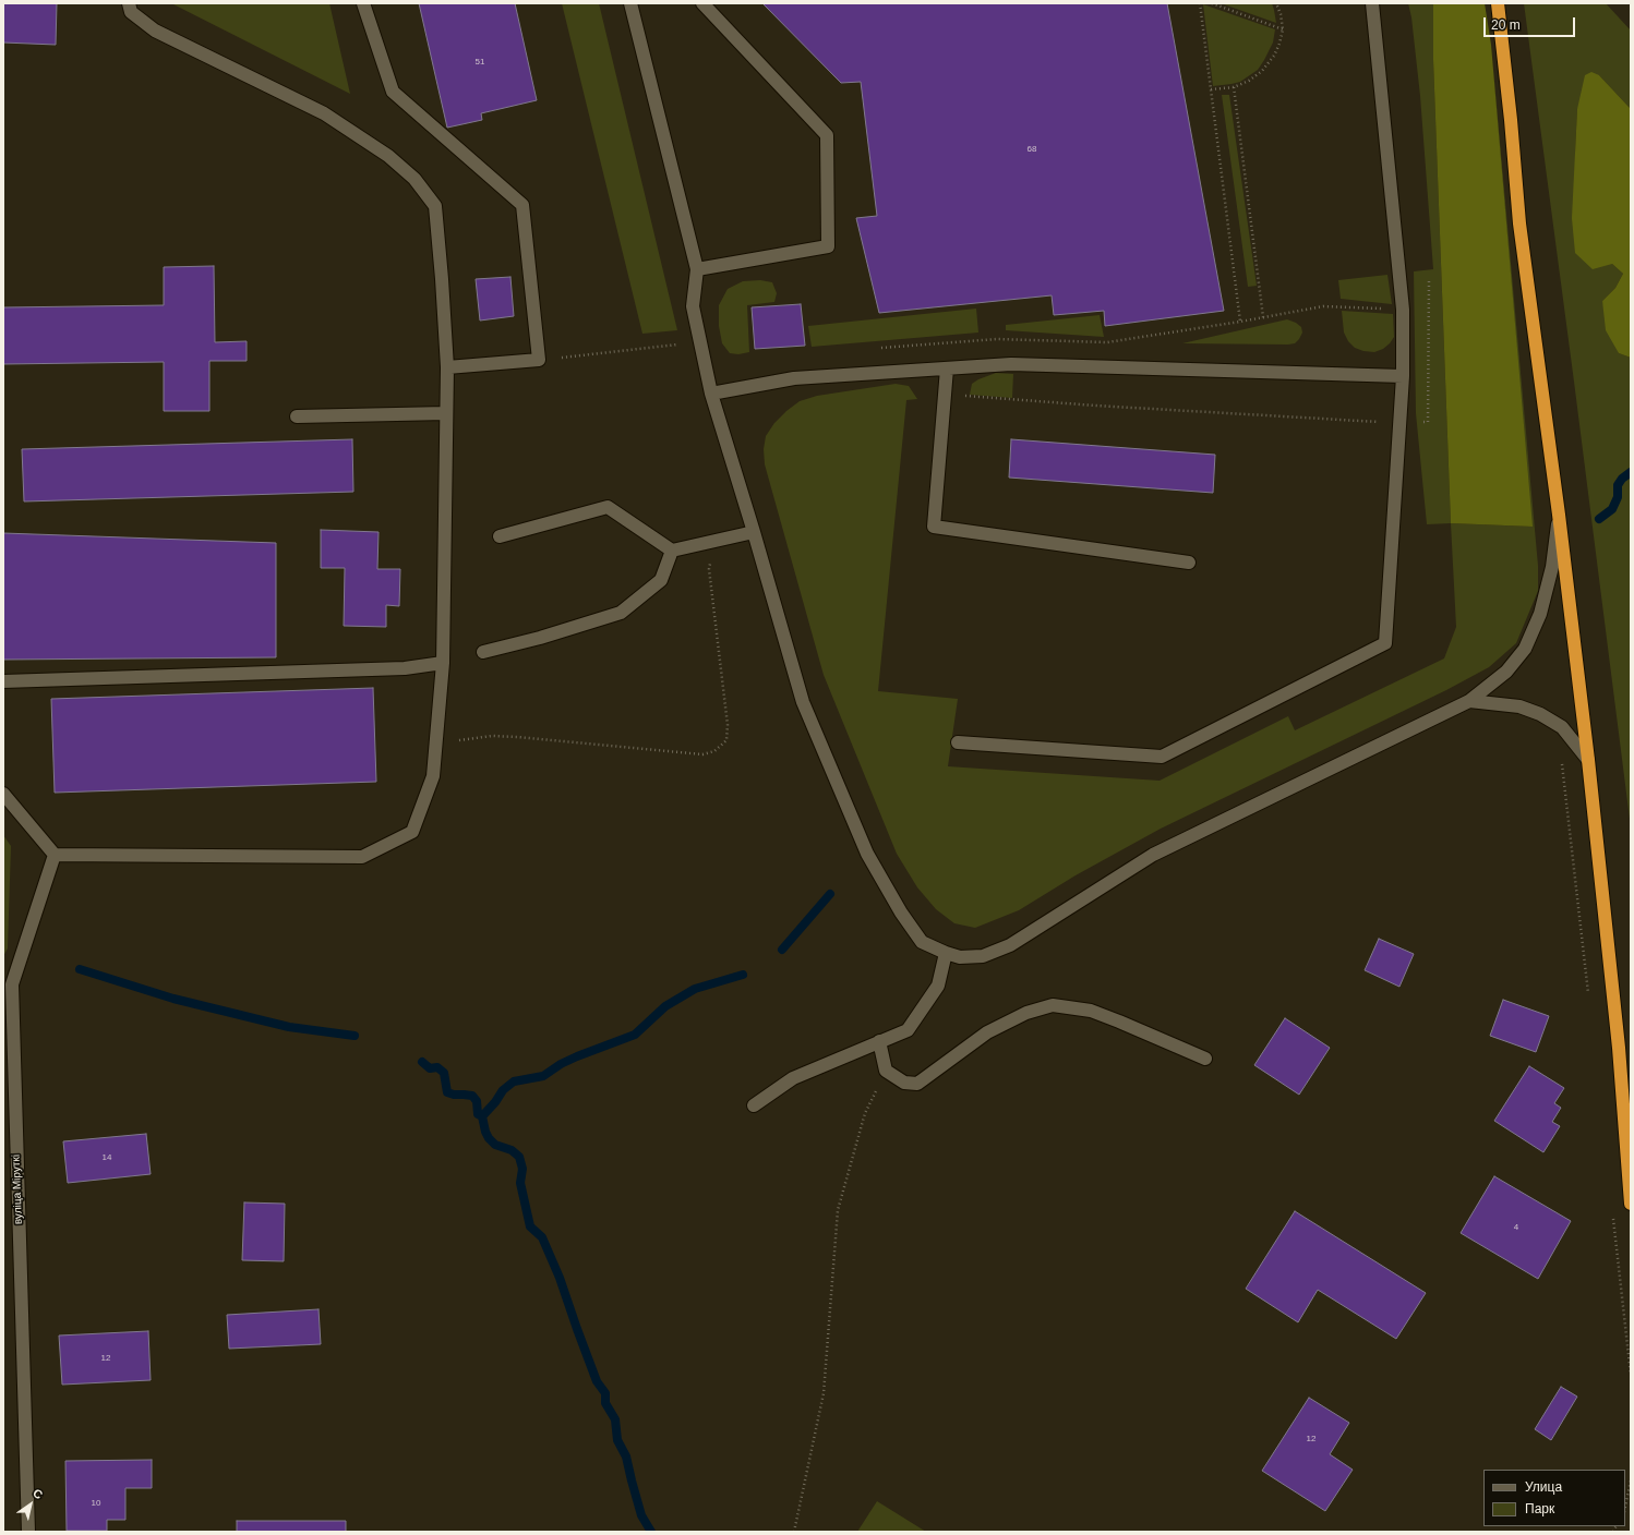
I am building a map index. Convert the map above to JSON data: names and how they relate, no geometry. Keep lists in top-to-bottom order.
{
  "streets": {
    "street": ["вуліца Міруткі"]
  },
  "house_numbers": [
    "51",
    "68",
    "14",
    "4",
    "12",
    "12",
    "10"
  ],
  "legend": ["Улица", "Парк"],
  "scale_bar": "20 m",
  "north": "top right"
}
